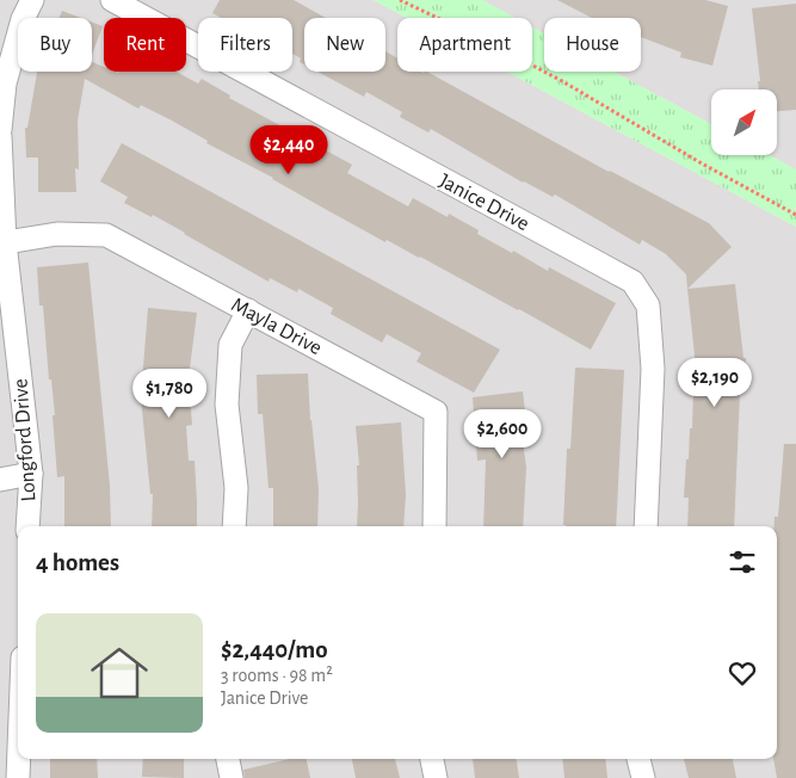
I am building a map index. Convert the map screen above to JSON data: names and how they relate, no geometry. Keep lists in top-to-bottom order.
{
  "streets": {
    "street": ["Janice Drive", "Mayla Drive", "Longford Drive"]
  },
  "crossings": [
    ["Mayla Drive", "Longford Drive"]
  ],
  "north": "top right",
  "page": {
    "chip": [
      "Buy",
      "Rent",
      "Filters",
      "New",
      "Apartment",
      "House"
    ],
    "price": [
      "$2,440",
      "$2,190",
      "$1,780",
      "$2,600"
    ],
    "heading": "4 homes",
    "list": [
      {
        "name": "$2,440/mo",
        "note": "3 rooms · 98 m² · Janice Drive"
      }
    ]
  }
}
